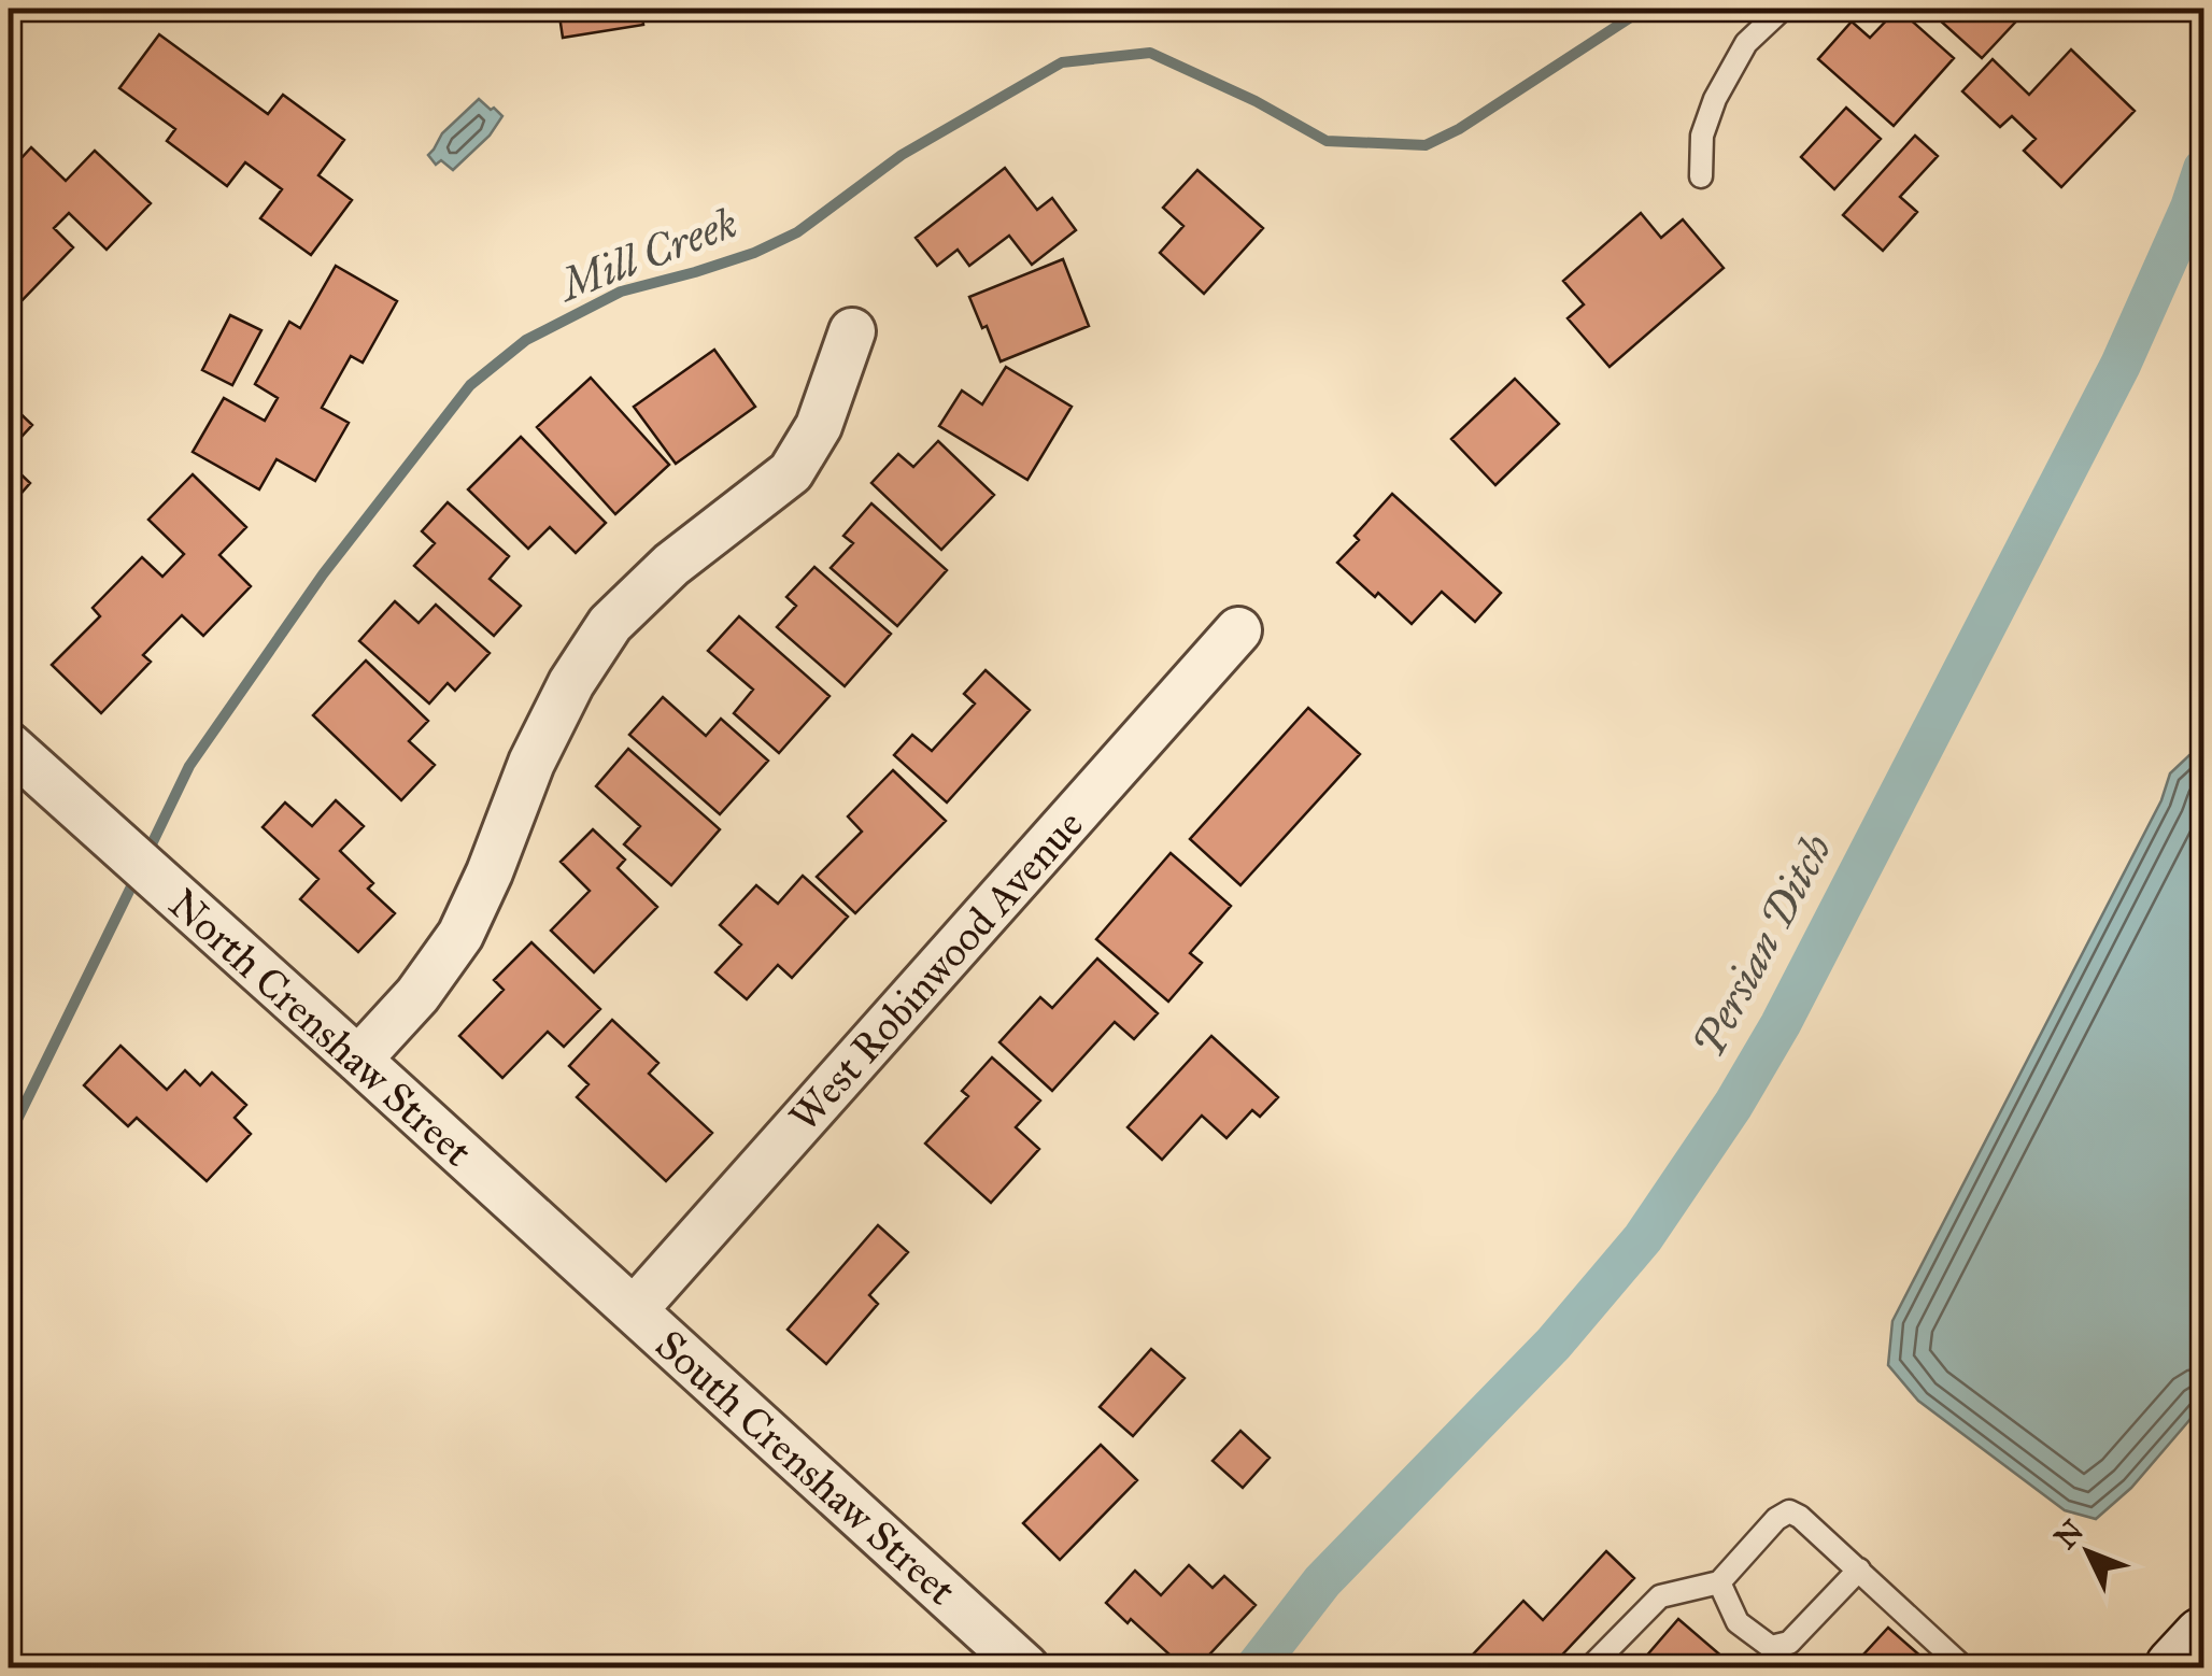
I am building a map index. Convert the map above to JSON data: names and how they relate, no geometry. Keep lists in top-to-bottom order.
{
  "streets": {
    "street": ["West Robinwood Avenue", "North Crenshaw Street", "South Crenshaw Street"]
  },
  "crossings": [
    ["West Robinwood Avenue", "North Crenshaw Street"],
    ["West Robinwood Avenue", "South Crenshaw Street"],
    ["North Crenshaw Street", "South Crenshaw Street"]
  ],
  "water": ["Mill Creek", "Persian Ditch"],
  "north": "top left"
}
